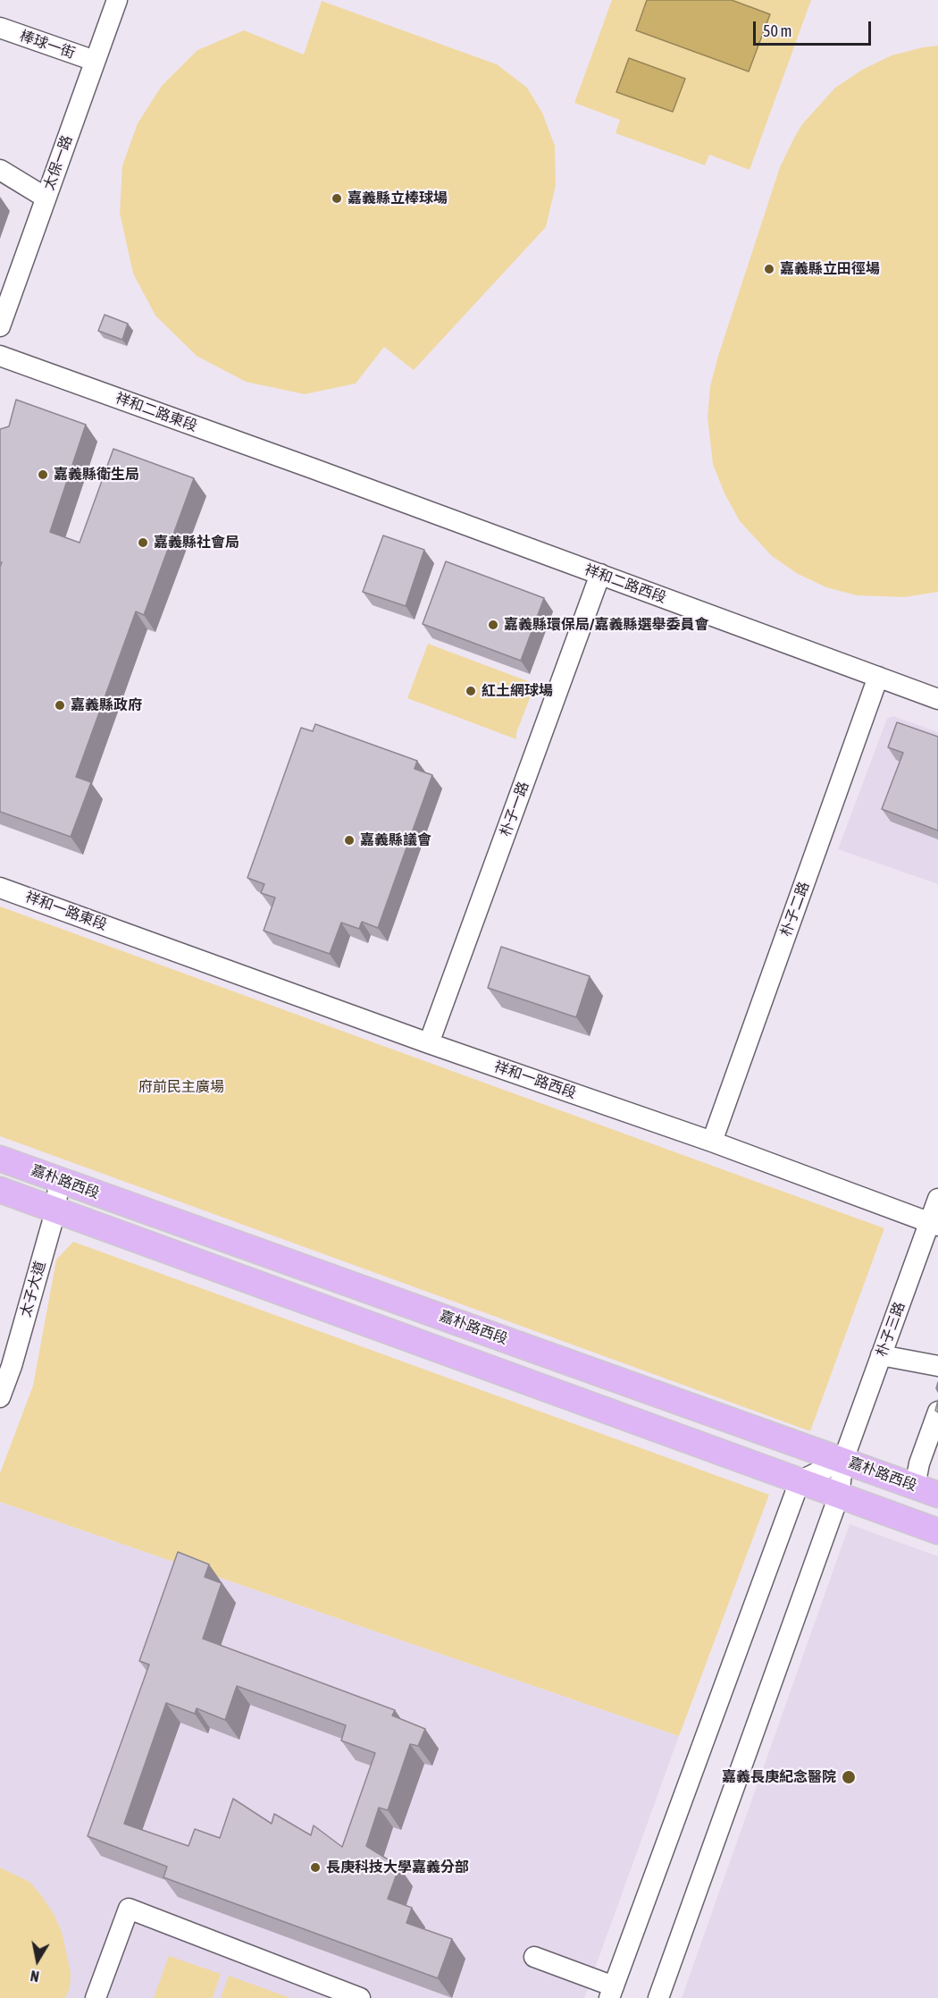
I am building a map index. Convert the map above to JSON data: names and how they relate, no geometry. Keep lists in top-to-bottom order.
{
  "streets": {
    "main road": ["嘉朴路西段"],
    "street": [
      "棒球一街",
      "太保一路",
      "祥和二路東段",
      "祥和二路西段",
      "朴子一路",
      "朴子二路",
      "祥和一路東段",
      "祥和一路西段",
      "太子大道",
      "朴子三路"
    ]
  },
  "crossings": [
    ["棒球一街", "太保一路"],
    ["祥和二路東段", "祥和二路西段"],
    ["祥和二路西段", "朴子一路"],
    ["祥和二路西段", "朴子二路"],
    ["朴子一路", "祥和一路西段"],
    ["朴子二路", "祥和一路西段"],
    ["祥和一路東段", "祥和一路西段"],
    ["祥和一路西段", "朴子三路"],
    ["嘉朴路西段", "太子大道"],
    ["嘉朴路西段", "朴子三路"]
  ],
  "parks": ["府前民主廣場"],
  "places": [
    "嘉義縣立棒球場",
    "嘉義縣立田徑場",
    "嘉義縣衛生局",
    "嘉義縣社會局",
    "嘉義縣環保局/嘉義縣選舉委員會",
    "紅土網球場",
    "嘉義縣政府",
    "嘉義縣議會",
    "嘉義長庚紀念醫院",
    "長庚科技大學嘉義分部"
  ],
  "scale_bar": "50 m",
  "north": "bottom"
}
